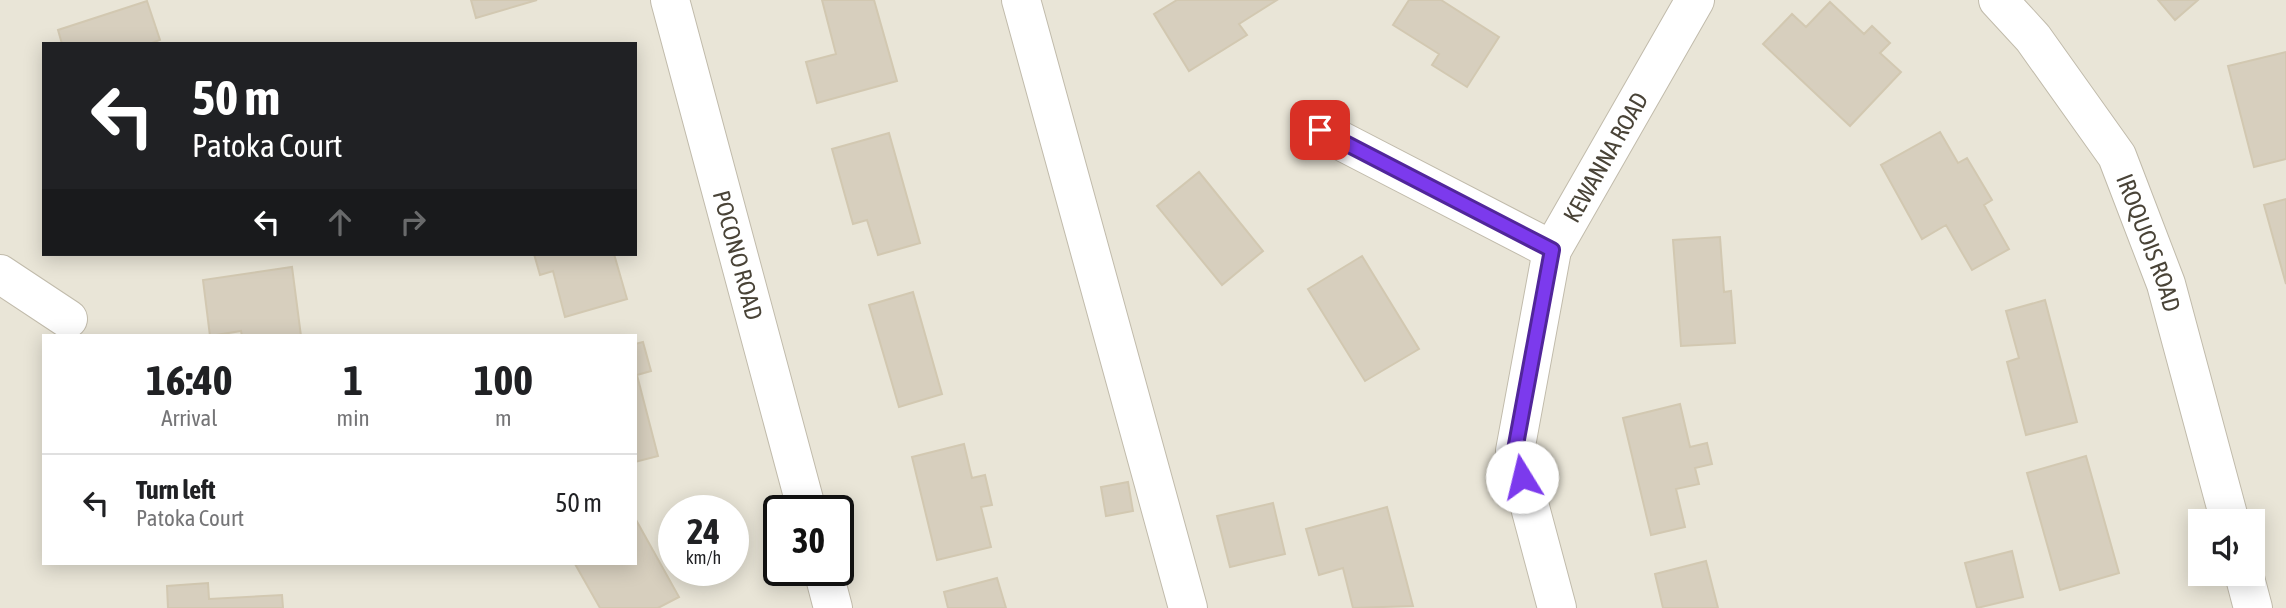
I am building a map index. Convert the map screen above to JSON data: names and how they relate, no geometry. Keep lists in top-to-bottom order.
{
  "streets": {
    "street": ["KEWANNA ROAD", "IROQUOIS ROAD", "POCONO ROAD"]
  },
  "page": {
    "turn": ["50 m", "Patoka Court"],
    "eta": [
      "16:40",
      "Arrival",
      "1",
      "min",
      "100",
      "m"
    ],
    "list": [
      {
        "name": "Turn left",
        "note": "Patoka Court",
        "value": "50 m"
      }
    ],
    "speed": "24 km/h",
    "limit": "30"
  }
}
